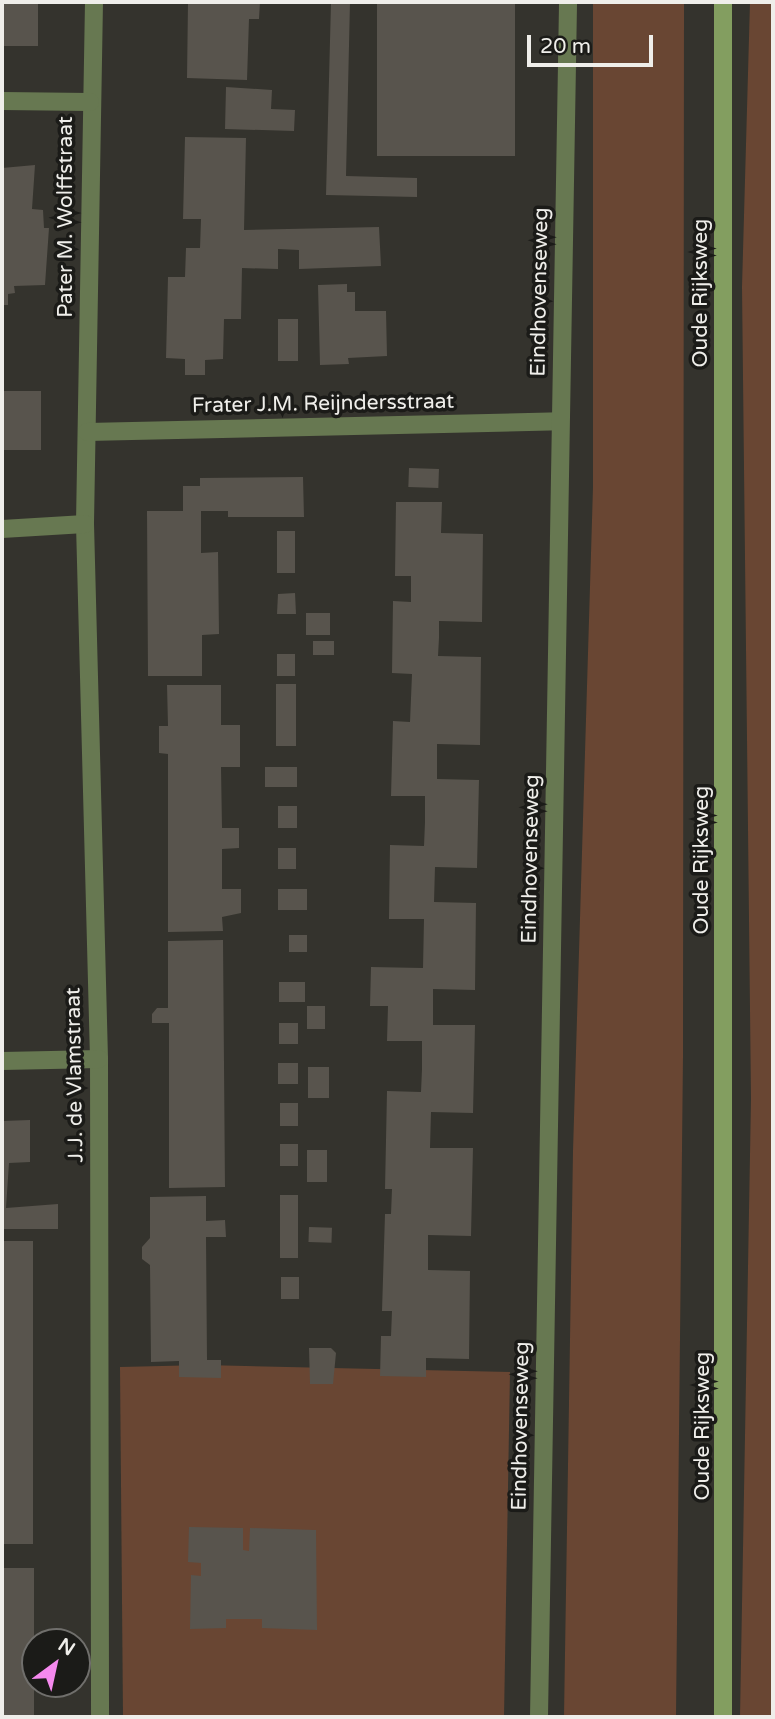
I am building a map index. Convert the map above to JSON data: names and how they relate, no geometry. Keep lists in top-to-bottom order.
{
  "streets": {
    "main road": ["Oude Rijksweg"],
    "street": [
      "Pater M. Wolffstraat",
      "Eindhovenseweg",
      "Frater J.M. Reijndersstraat",
      "J.J. de Vlamstraat"
    ]
  },
  "crossings": [
    ["Pater M. Wolffstraat", "Frater J.M. Reijndersstraat"],
    ["Pater M. Wolffstraat", "J.J. de Vlamstraat"],
    ["Eindhovenseweg", "Frater J.M. Reijndersstraat"],
    ["Frater J.M. Reijndersstraat", "J.J. de Vlamstraat"]
  ],
  "scale_bar": "20 m",
  "north": "top right"
}
